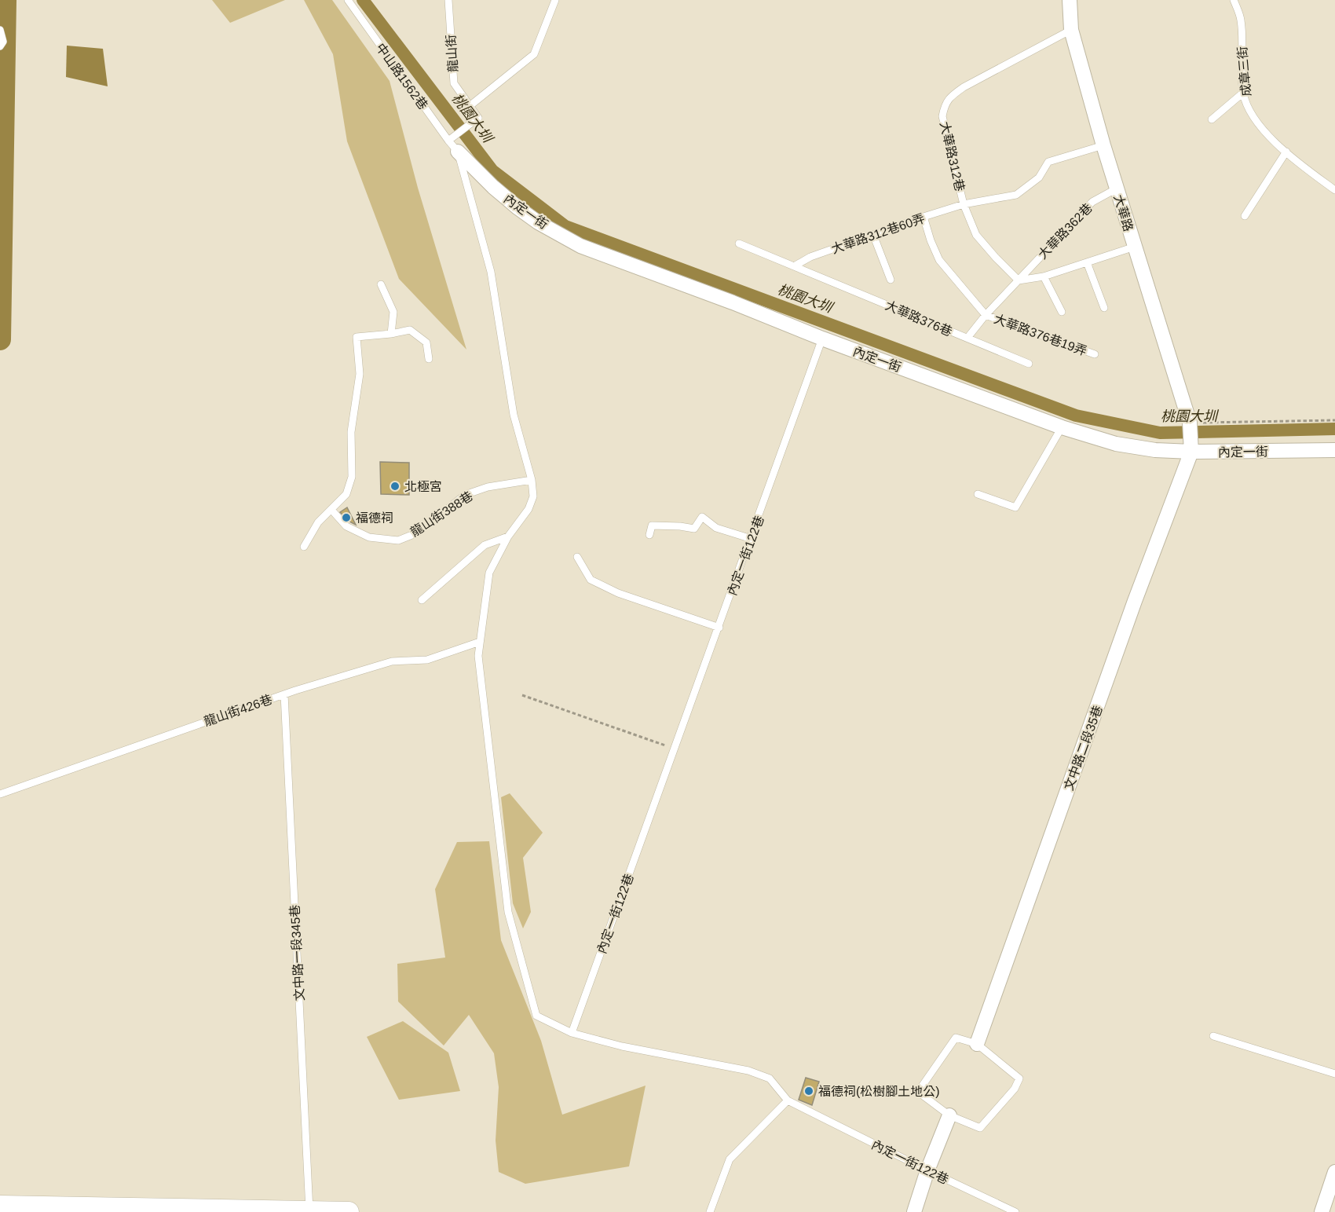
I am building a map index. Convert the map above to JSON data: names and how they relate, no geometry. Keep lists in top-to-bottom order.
{
  "streets": {
    "street": ["內定一街", "大華路", "文中路二段35巷"],
    "lane": [
      "龍山街",
      "成章三街",
      "中山路1562巷",
      "大華路312巷",
      "大華路362巷",
      "大華路312巷60弄",
      "大華路376巷",
      "大華路376巷19弄",
      "龍山街388巷",
      "內定一街122巷",
      "龍山街426巷",
      "文中路一段345巷"
    ]
  },
  "crossings": [
    ["龍山街", "中山路1562巷"],
    ["中山路1562巷", "內定一街"],
    ["大華路312巷", "大華路"],
    ["大華路312巷", "大華路362巷"],
    ["大華路312巷", "大華路312巷60弄"],
    ["大華路312巷", "大華路376巷"],
    ["內定一街", "大華路"],
    ["內定一街", "內定一街122巷"],
    ["內定一街", "文中路二段35巷"],
    ["大華路", "大華路362巷"],
    ["大華路", "大華路312巷60弄"],
    ["大華路", "文中路二段35巷"],
    ["大華路362巷", "大華路376巷"],
    ["大華路312巷60弄", "大華路376巷"],
    ["大華路376巷", "大華路376巷19弄"],
    ["龍山街426巷", "文中路一段345巷"]
  ],
  "water": ["桃園大圳"],
  "places": ["北極宮", "福德祠", "福德祠(松樹腳土地公)"]
}
